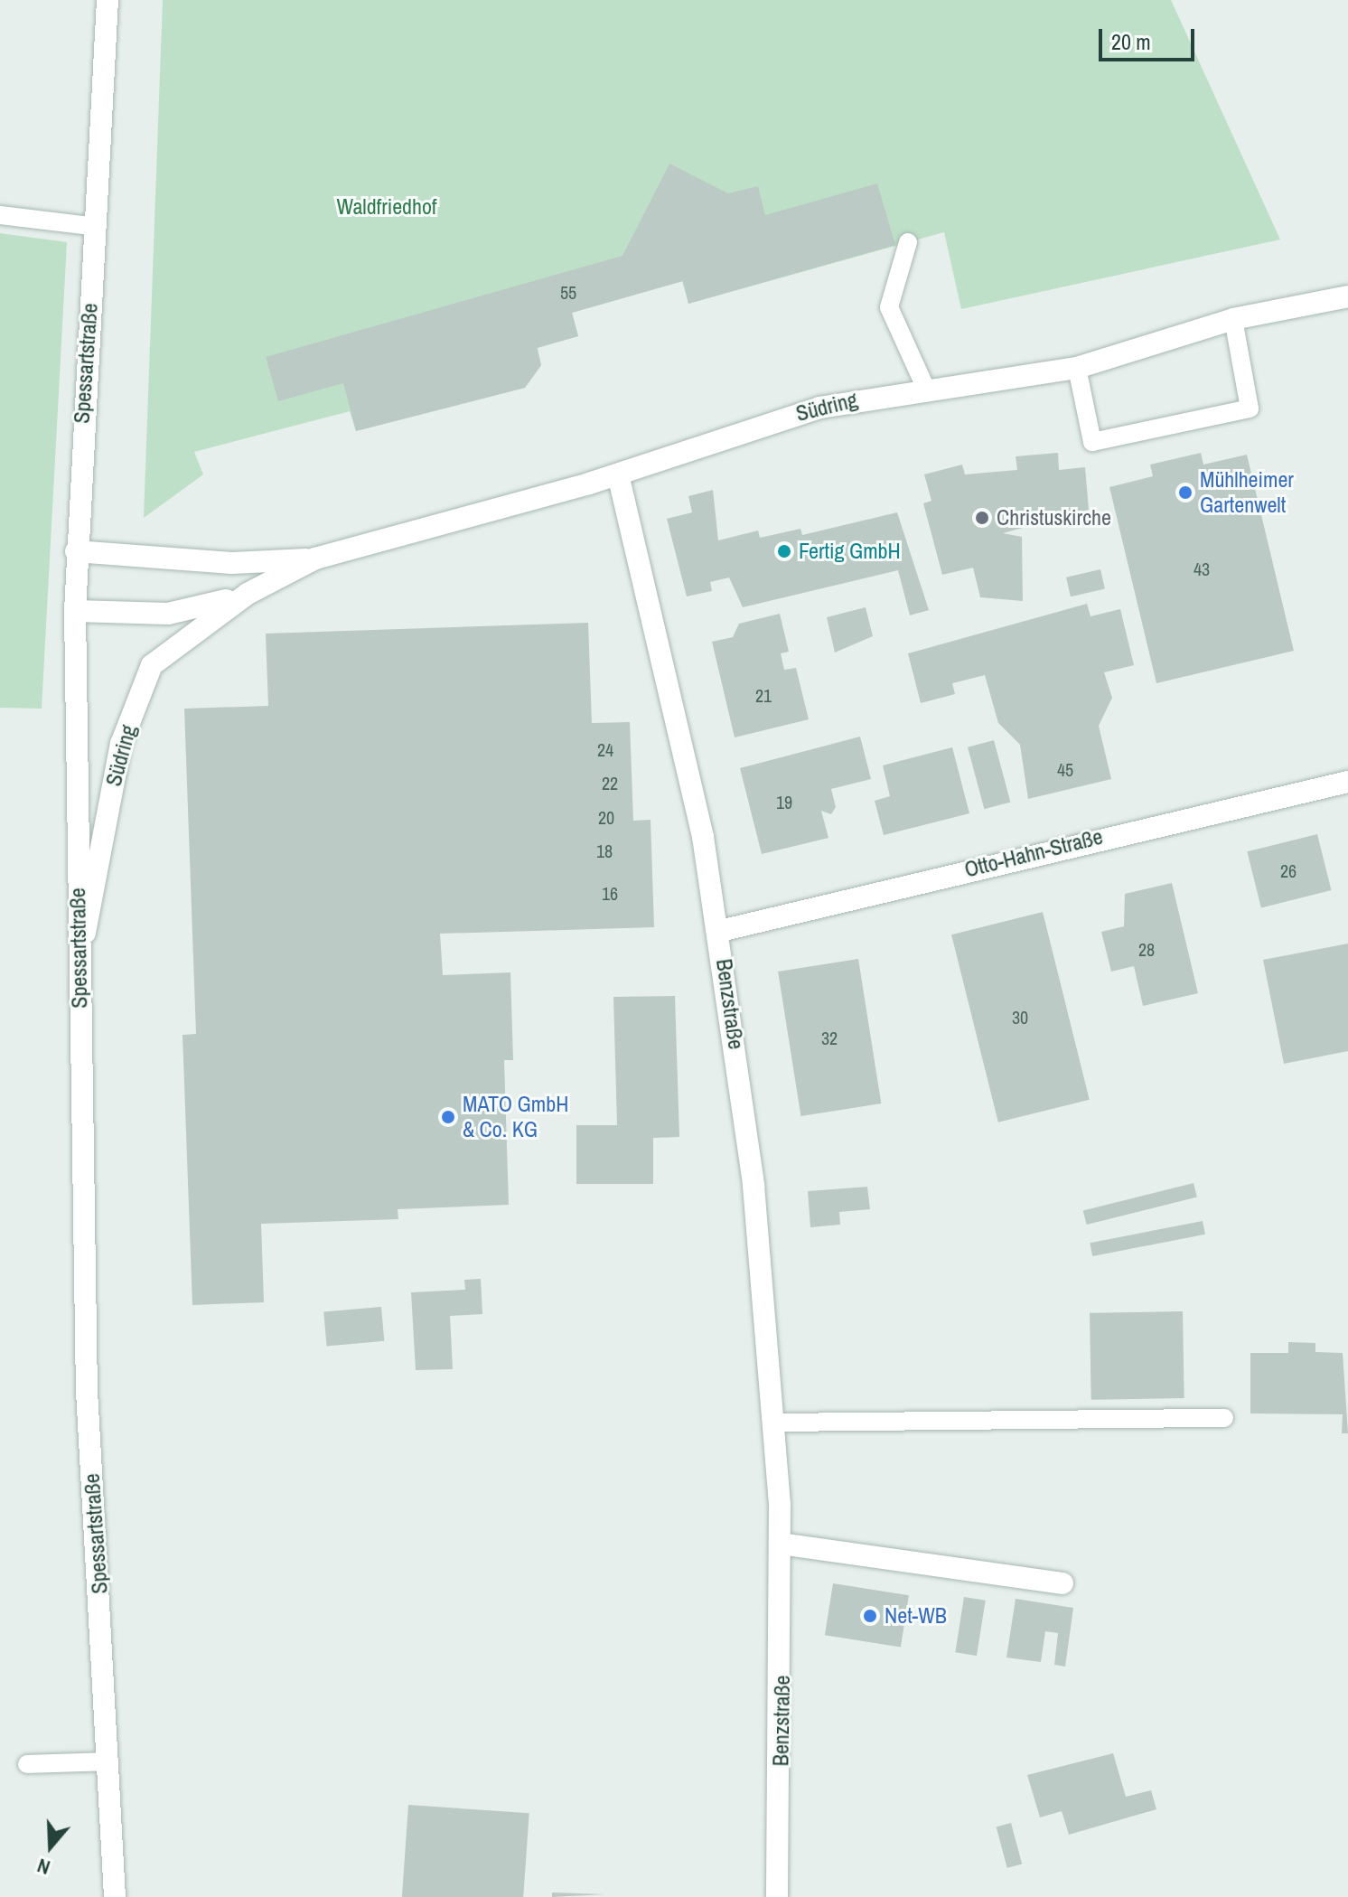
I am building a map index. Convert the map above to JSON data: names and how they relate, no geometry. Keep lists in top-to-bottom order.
{
  "streets": {
    "street": [
      "Spessartstraße",
      "Südring",
      "Otto-Hahn-Straße",
      "Benzstraße"
    ]
  },
  "crossings": [
    ["Spessartstraße", "Südring"],
    ["Südring", "Benzstraße"],
    ["Otto-Hahn-Straße", "Benzstraße"]
  ],
  "parks": ["Waldfriedhof"],
  "places": [
    "Mühlheimer Gartenwelt",
    "Christuskirche",
    "Fertig GmbH",
    "MATO GmbH & Co. KG",
    "Net-WB"
  ],
  "house_numbers": [
    "55",
    "43",
    "21",
    "24",
    "45",
    "22",
    "19",
    "20",
    "18",
    "26",
    "16",
    "28",
    "30",
    "32"
  ],
  "scale_bar": "20 m",
  "north": "bottom"
}
